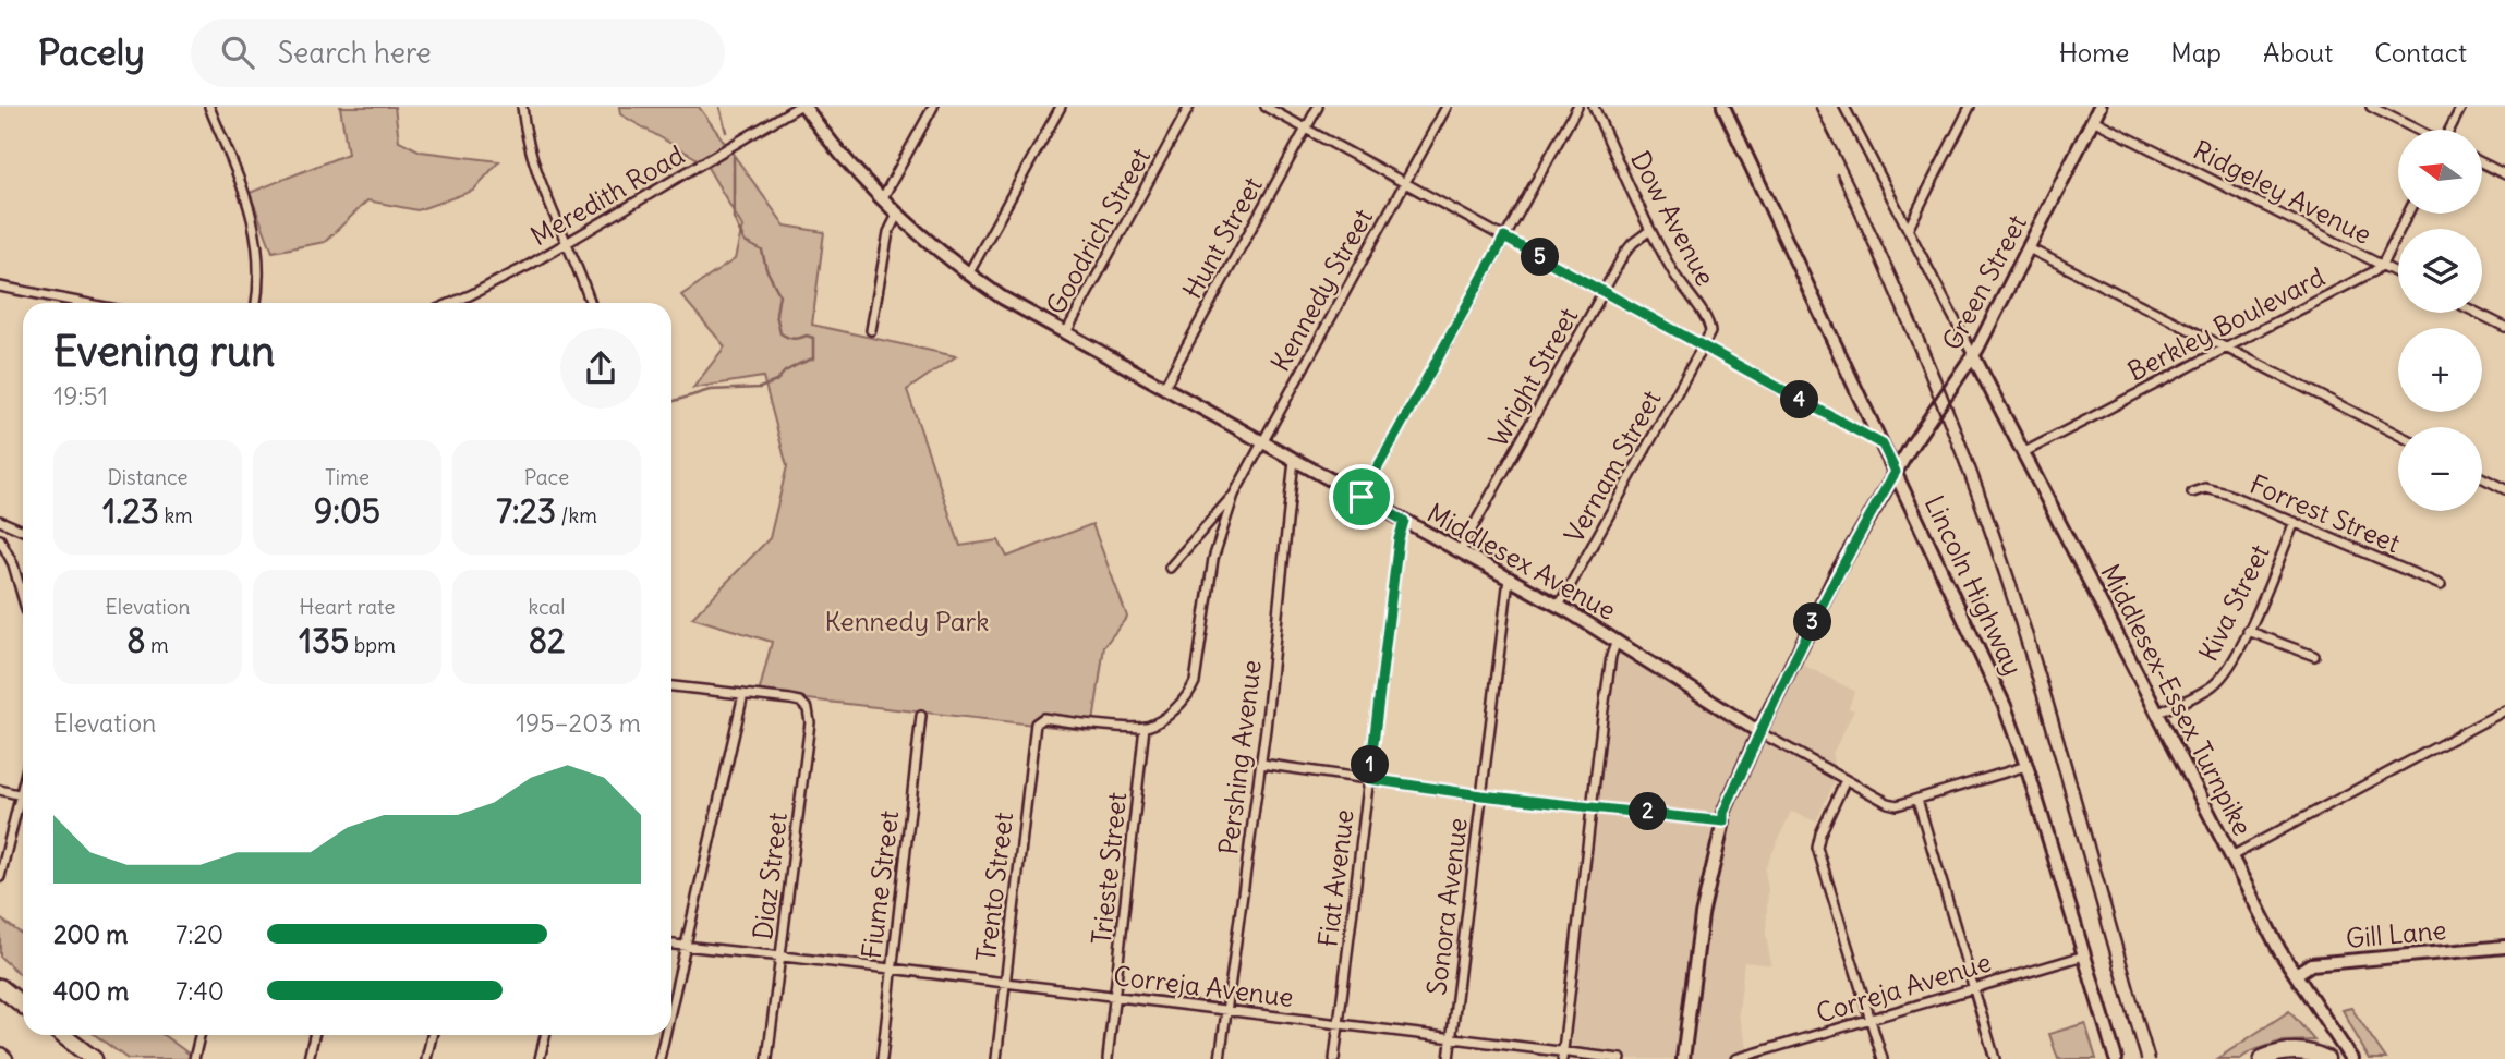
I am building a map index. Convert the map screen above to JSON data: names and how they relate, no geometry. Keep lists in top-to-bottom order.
{
  "streets": {
    "street": [
      "Ridgeley Avenue",
      "Meredith Road",
      "Dow Avenue",
      "Goodrich Street",
      "Hunt Street",
      "Green Street",
      "Kennedy Street",
      "Berkley Boulevard",
      "Wright Street",
      "Vernam Street",
      "Forrest Street",
      "Middlesex Avenue",
      "Lincoln Highway",
      "Kiva Street",
      "Middlesex-Essex Turnpike",
      "Pershing Avenue",
      "Trieste Street",
      "Diaz Street",
      "Fiat Avenue",
      "Fiume Street",
      "Trento Street",
      "Sonora Avenue",
      "Gill Lane",
      "Correja Avenue"
    ]
  },
  "crossings": [
    ["Ridgeley Avenue", "Green Street"],
    ["Ridgeley Avenue", "Berkley Boulevard"],
    ["Dow Avenue", "Wright Street"],
    ["Dow Avenue", "Vernam Street"],
    ["Goodrich Street", "Middlesex Avenue"],
    ["Hunt Street", "Middlesex Avenue"],
    ["Green Street", "Middlesex Avenue"],
    ["Green Street", "Lincoln Highway"],
    ["Green Street", "Middlesex-Essex Turnpike"],
    ["Kennedy Street", "Middlesex Avenue"],
    ["Kennedy Street", "Trieste Street"],
    ["Kennedy Street", "Trento Street"],
    ["Berkley Boulevard", "Middlesex-Essex Turnpike"],
    ["Wright Street", "Middlesex Avenue"],
    ["Vernam Street", "Middlesex Avenue"],
    ["Forrest Street", "Kiva Street"],
    ["Middlesex Avenue", "Lincoln Highway"],
    ["Middlesex Avenue", "Pershing Avenue"],
    ["Middlesex Avenue", "Fiat Avenue"],
    ["Middlesex Avenue", "Sonora Avenue"],
    ["Lincoln Highway", "Correja Avenue"],
    ["Kiva Street", "Middlesex-Essex Turnpike"],
    ["Middlesex-Essex Turnpike", "Gill Lane"],
    ["Pershing Avenue", "Correja Avenue"],
    ["Trieste Street", "Trento Street"],
    ["Trieste Street", "Correja Avenue"],
    ["Diaz Street", "Correja Avenue"],
    ["Fiat Avenue", "Correja Avenue"],
    ["Fiume Street", "Correja Avenue"],
    ["Trento Street", "Correja Avenue"],
    ["Sonora Avenue", "Correja Avenue"]
  ],
  "parks": ["Kennedy Park"],
  "north": "left",
  "page": {
    "header": "Pacely",
    "search": "Search here",
    "nav": [
      "Home",
      "Map",
      "About",
      "Contact"
    ],
    "map_buttons": ["+", "−"],
    "pins": [
      "5",
      "4",
      "3",
      "1",
      "2"
    ],
    "heading": ["Evening run", "19:51"],
    "stats": [
      ["Distance", "1.23 km"],
      ["Time", "9:05"],
      ["Pace", "7:23 /km"],
      ["Elevation", "8 m"],
      ["Heart rate", "135 bpm"],
      ["kcal", "82"]
    ],
    "chart": ["Elevation", "195–203 m"],
    "list": [
      {
        "name": "200 m",
        "note": "7:20"
      },
      {
        "name": "400 m",
        "note": "7:40"
      }
    ]
  }
}
